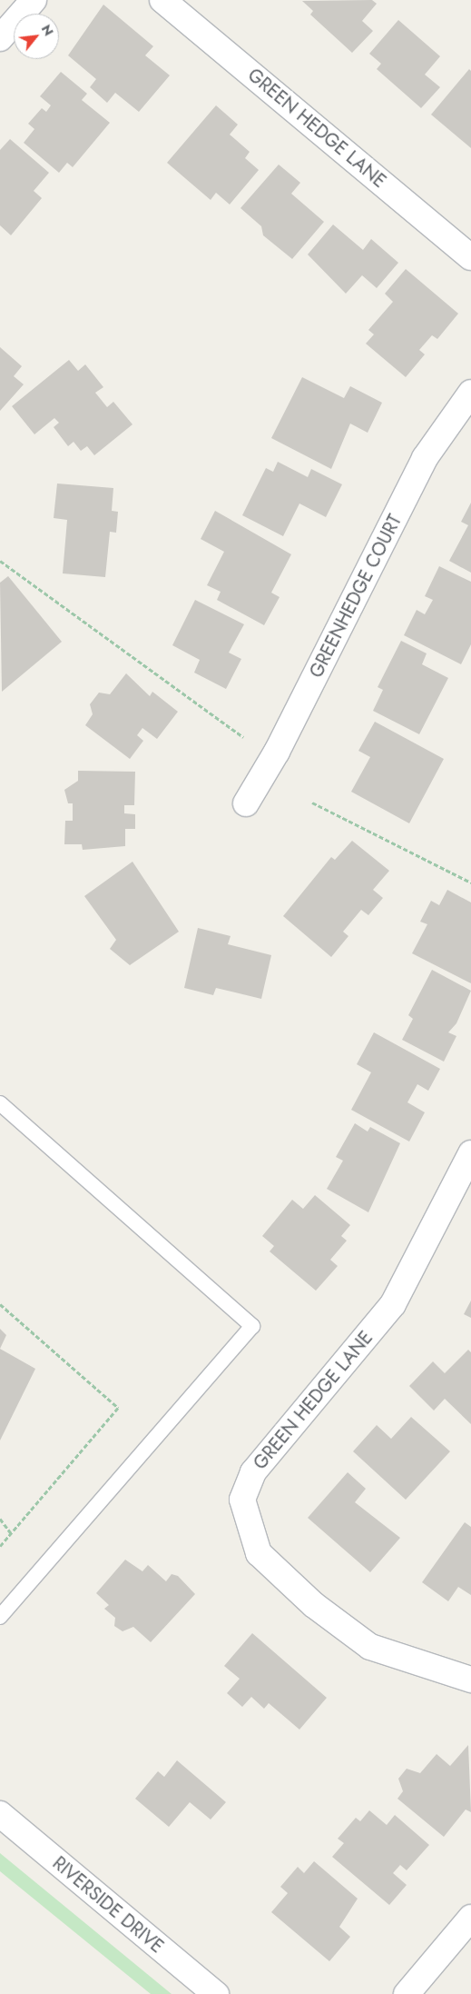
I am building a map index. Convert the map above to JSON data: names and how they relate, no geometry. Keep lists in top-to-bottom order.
{
  "streets": {
    "street": ["GREEN HEDGE LANE", "GREENHEDGE COURT", "RIVERSIDE DRIVE"]
  },
  "north": "top right"
}
